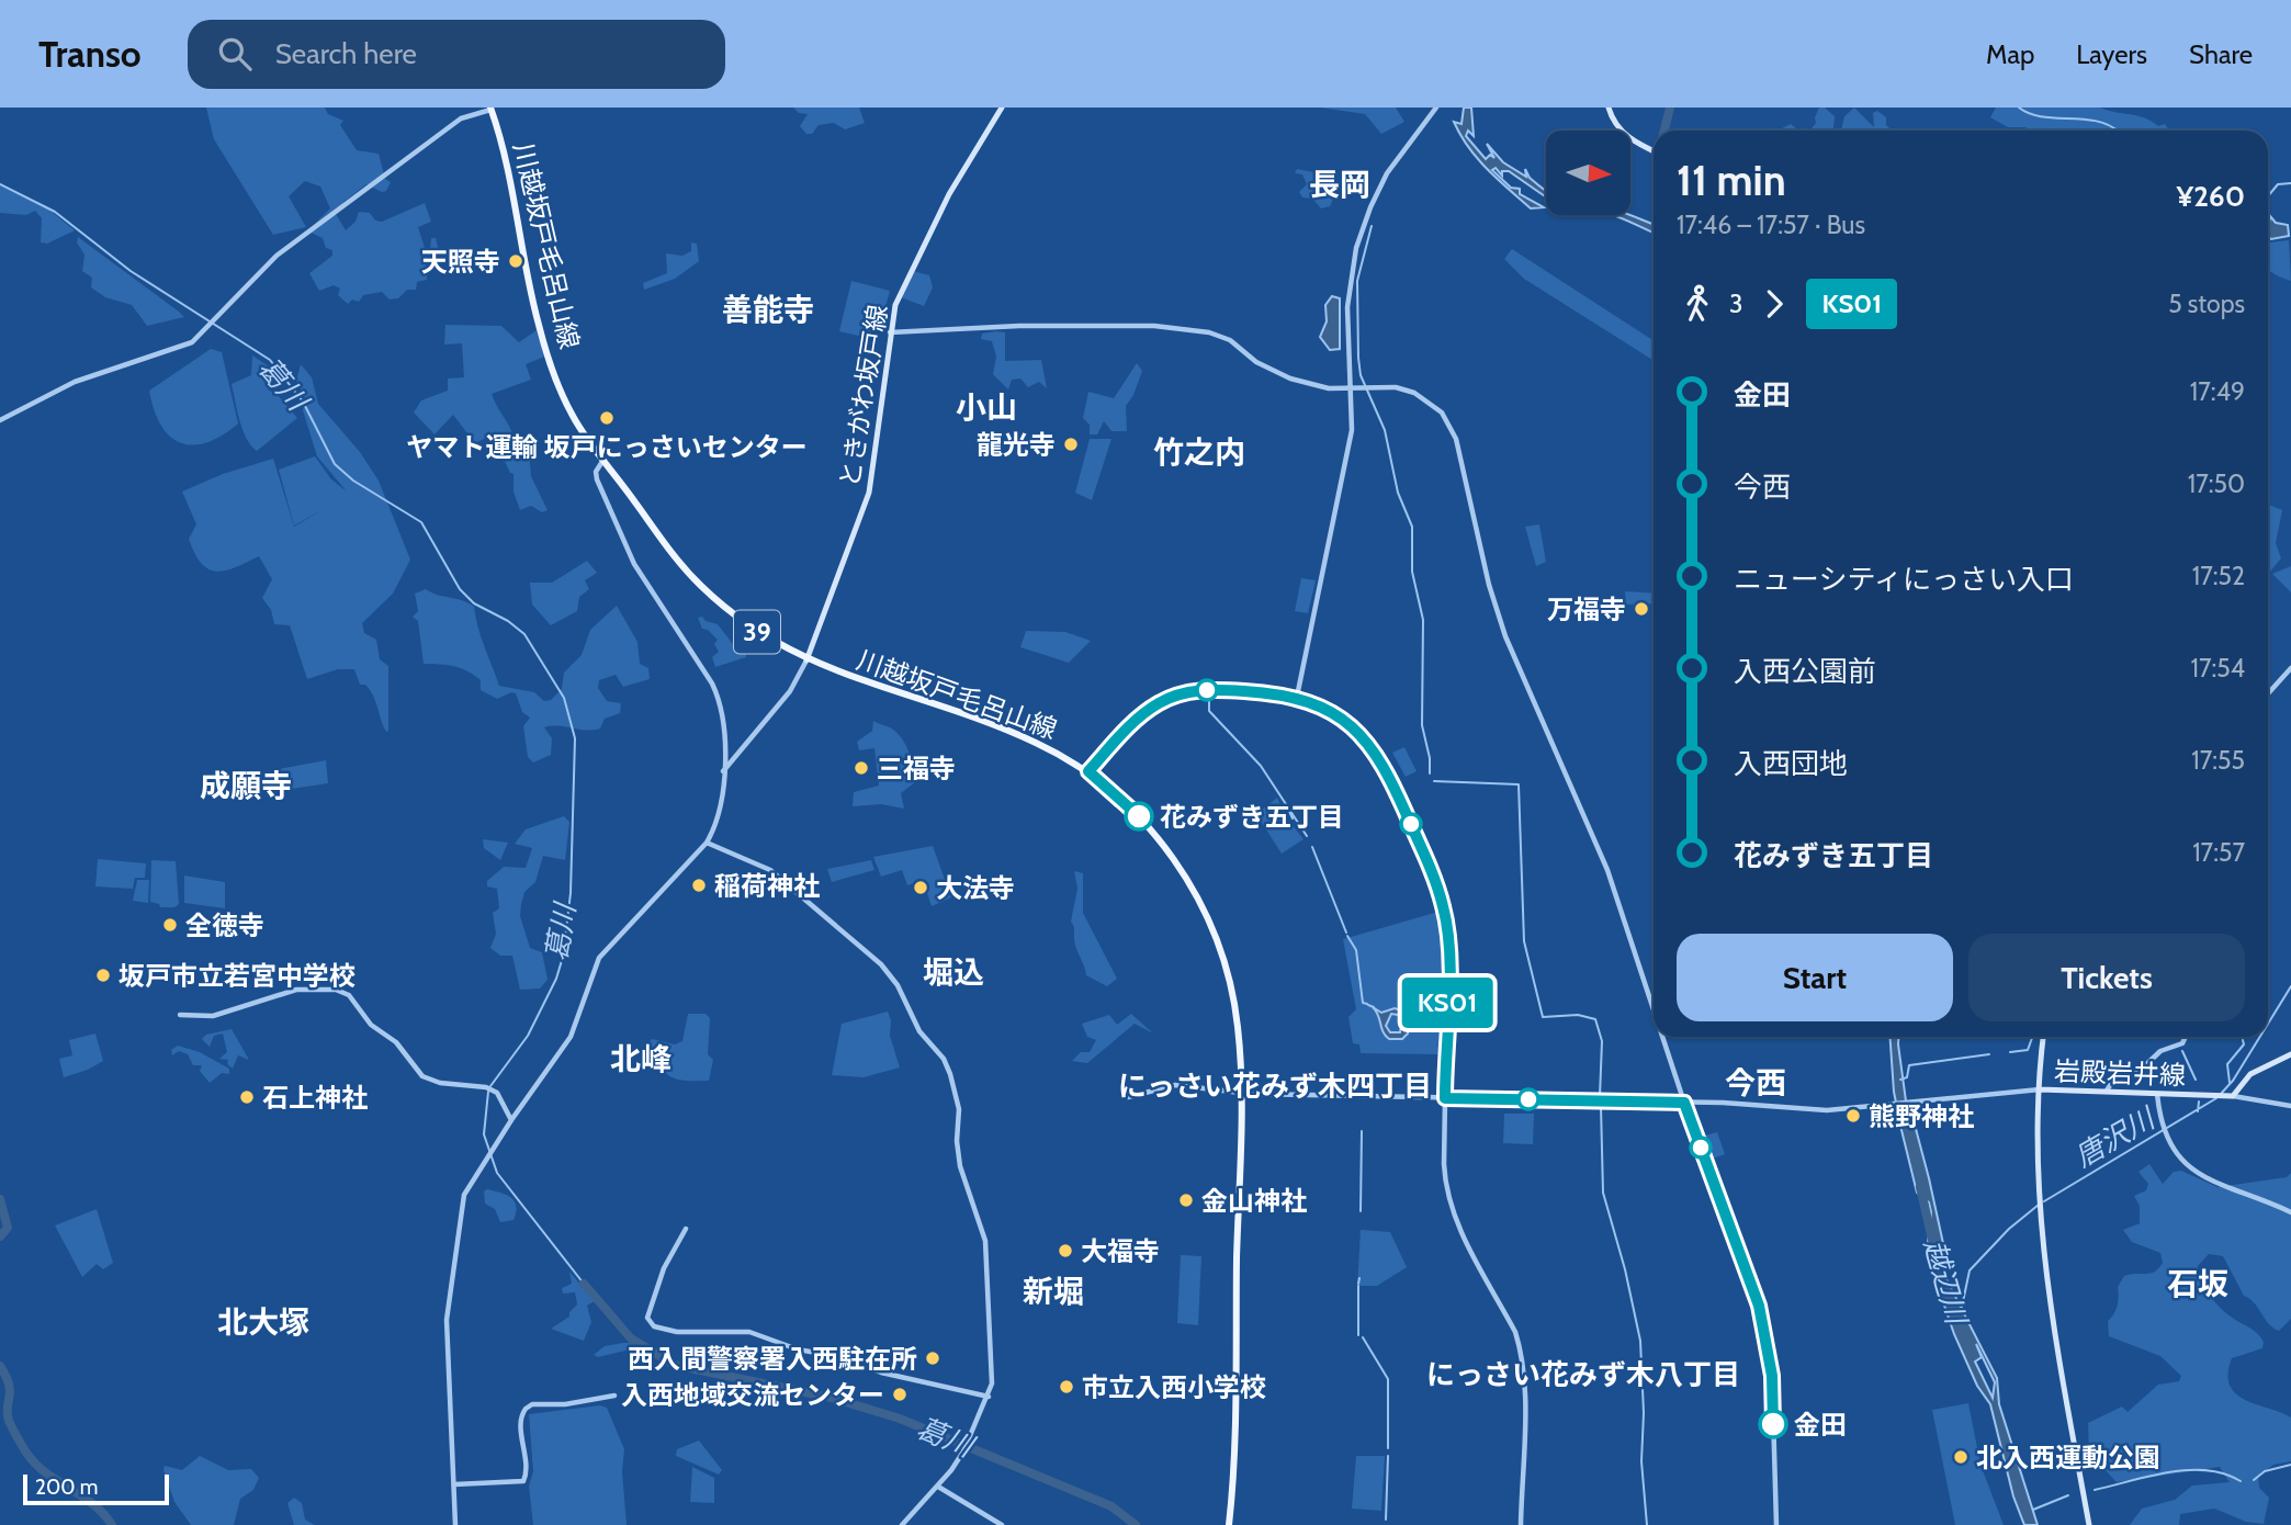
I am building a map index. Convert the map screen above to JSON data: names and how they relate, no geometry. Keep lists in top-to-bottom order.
{
  "streets": {
    "main road": [
      "川越坂戸毛呂山線",
      "ときがわ坂戸線",
      "39",
      "岩殿岩井線"
    ]
  },
  "crossings": [
    ["川越坂戸毛呂山線", "ときがわ坂戸線"]
  ],
  "districts": [
    "長岡",
    "善能寺",
    "小山",
    "竹之内",
    "成願寺",
    "堀込",
    "北峰",
    "今西",
    "にっさい花みず木四丁目",
    "石坂",
    "新堀",
    "北大塚",
    "にっさい花みず木八丁目"
  ],
  "water": ["葛川", "唐沢川", "越辺川"],
  "places": [
    "天照寺",
    "ヤマト運輸 坂戸にっさいセンター",
    "龍光寺",
    "万福寺",
    "三福寺",
    "花みずき五丁目",
    "稲荷神社",
    "大法寺",
    "全徳寺",
    "坂戸市立若宮中学校",
    "石上神社",
    "熊野神社",
    "金山神社",
    "大福寺",
    "西入間警察署入西駐在所",
    "市立入西小学校",
    "入西地域交流センター",
    "金田",
    "北入西運動公園"
  ],
  "lines": ["bus line KS01"],
  "scale_bar": "200 m",
  "north": "right",
  "page": {
    "header": "Transo",
    "search": "Search here",
    "nav": ["Map", "Layers", "Share"],
    "on_map": "KS01",
    "heading": ["11 min", "17:46 – 17:57 · Bus", "¥260"],
    "legs": ["3", "KS01", "5 stops"],
    "list": [
      {
        "name": "金田",
        "value": "17:49"
      },
      {
        "name": "今西",
        "value": "17:50"
      },
      {
        "name": "ニューシティにっさい入口",
        "value": "17:52"
      },
      {
        "name": "入西公園前",
        "value": "17:54"
      },
      {
        "name": "入西団地",
        "value": "17:55"
      },
      {
        "name": "花みずき五丁目",
        "value": "17:57"
      }
    ],
    "buttons": ["Start", "Tickets"],
    "scale": "200 m"
  }
}
